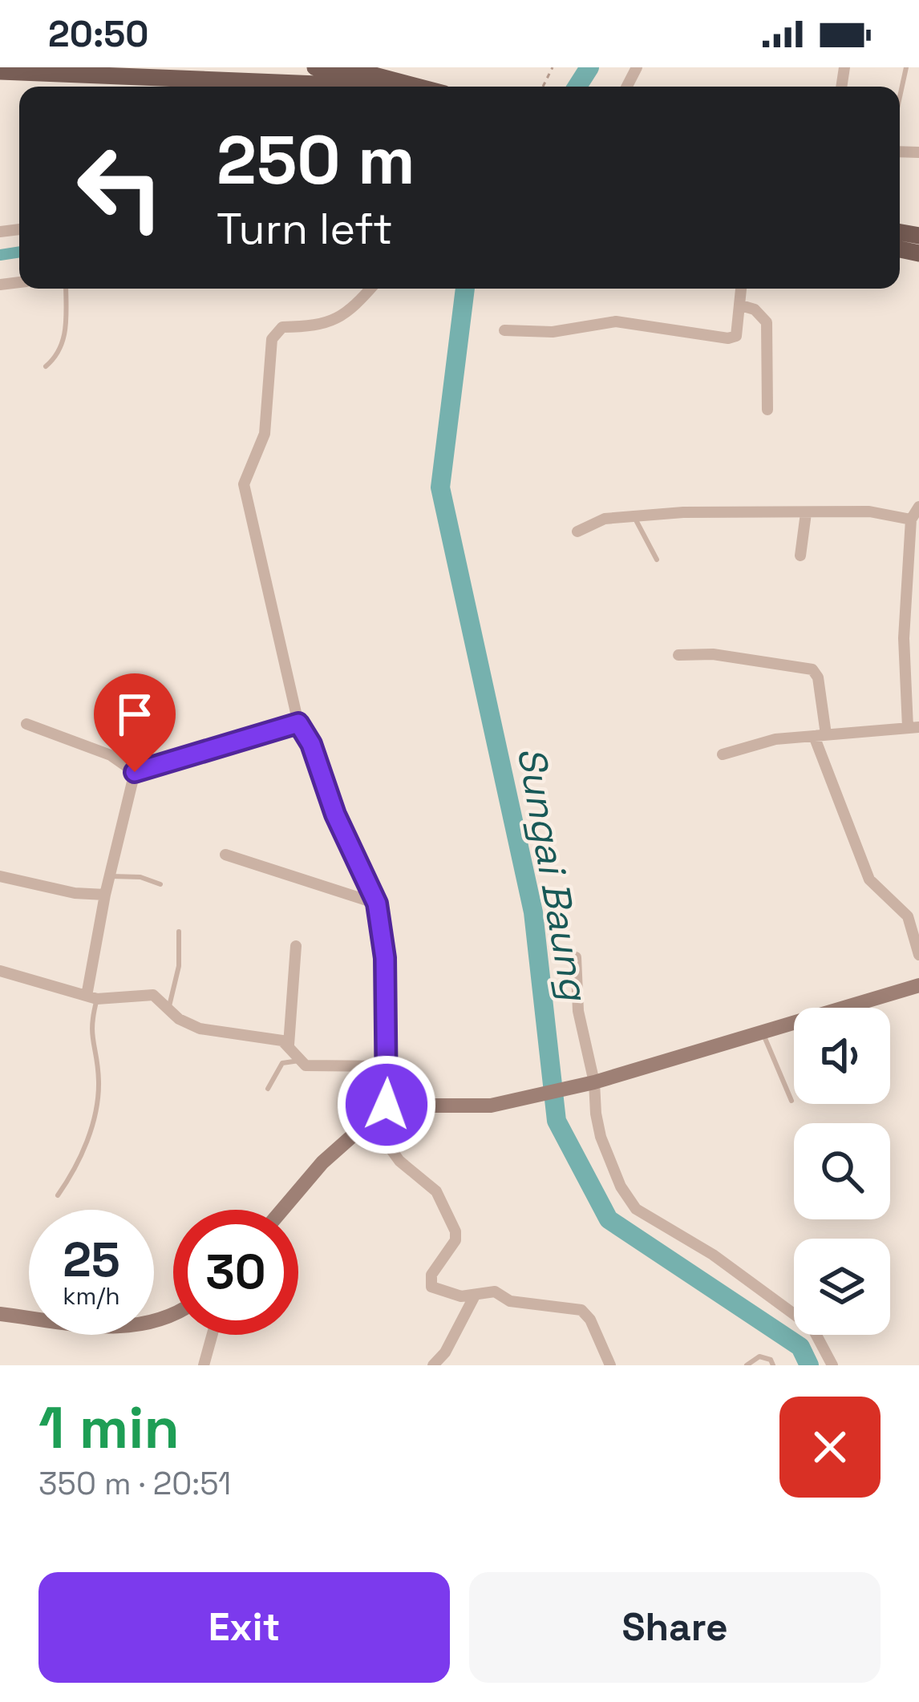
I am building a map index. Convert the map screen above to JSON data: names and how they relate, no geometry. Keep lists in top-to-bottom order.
{
  "water": ["Sungai Baung"],
  "page": {
    "status": "20:50",
    "turn": ["250 m", "Turn left"],
    "speed": "25 km/h",
    "limit": "30",
    "heading": ["1 min", "350 m · 20:51"],
    "buttons": ["Exit", "Share"]
  }
}
